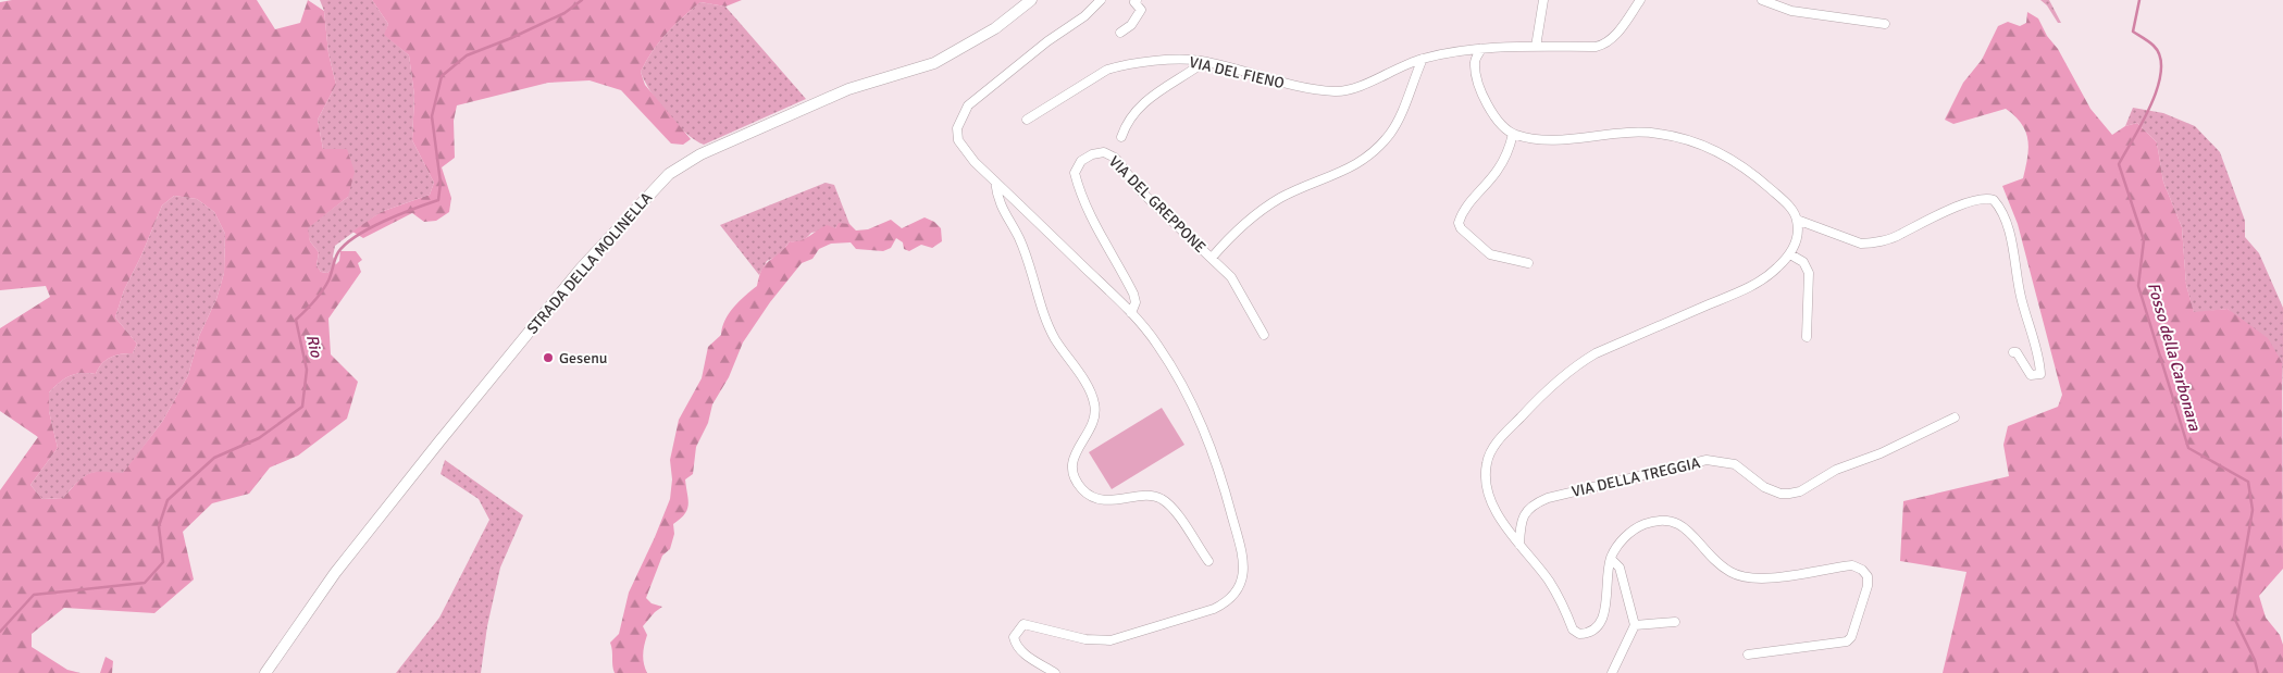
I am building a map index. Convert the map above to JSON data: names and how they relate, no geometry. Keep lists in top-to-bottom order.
{
  "streets": {
    "main road": ["STRADA DELLA MOLINELLA"],
    "street": ["VIA DEL FIENO", "VIA DEL GREPPONE", "VIA DELLA TREGGIA"]
  },
  "water": ["Rio", "Fosso della Carbonara"],
  "places": ["Gesenu"]
}
